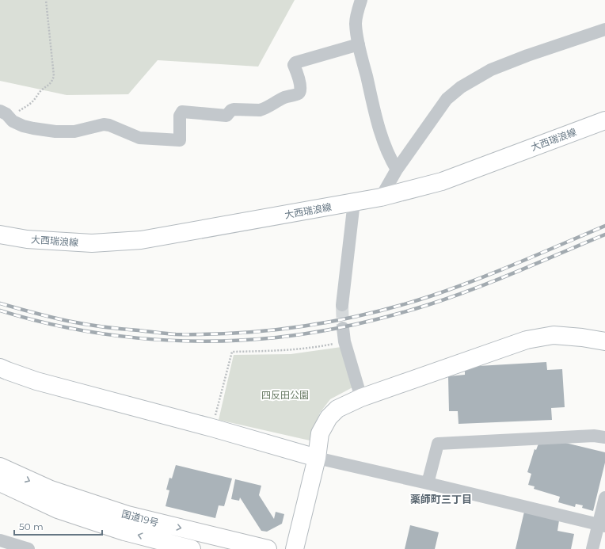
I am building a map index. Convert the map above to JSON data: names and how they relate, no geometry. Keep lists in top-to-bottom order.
{
  "streets": {
    "main road": ["大西瑞浪線", "国道19号"]
  },
  "districts": ["薬師町三丁目"],
  "parks": ["四反田公園"],
  "scale_bar": "50 m"
}
